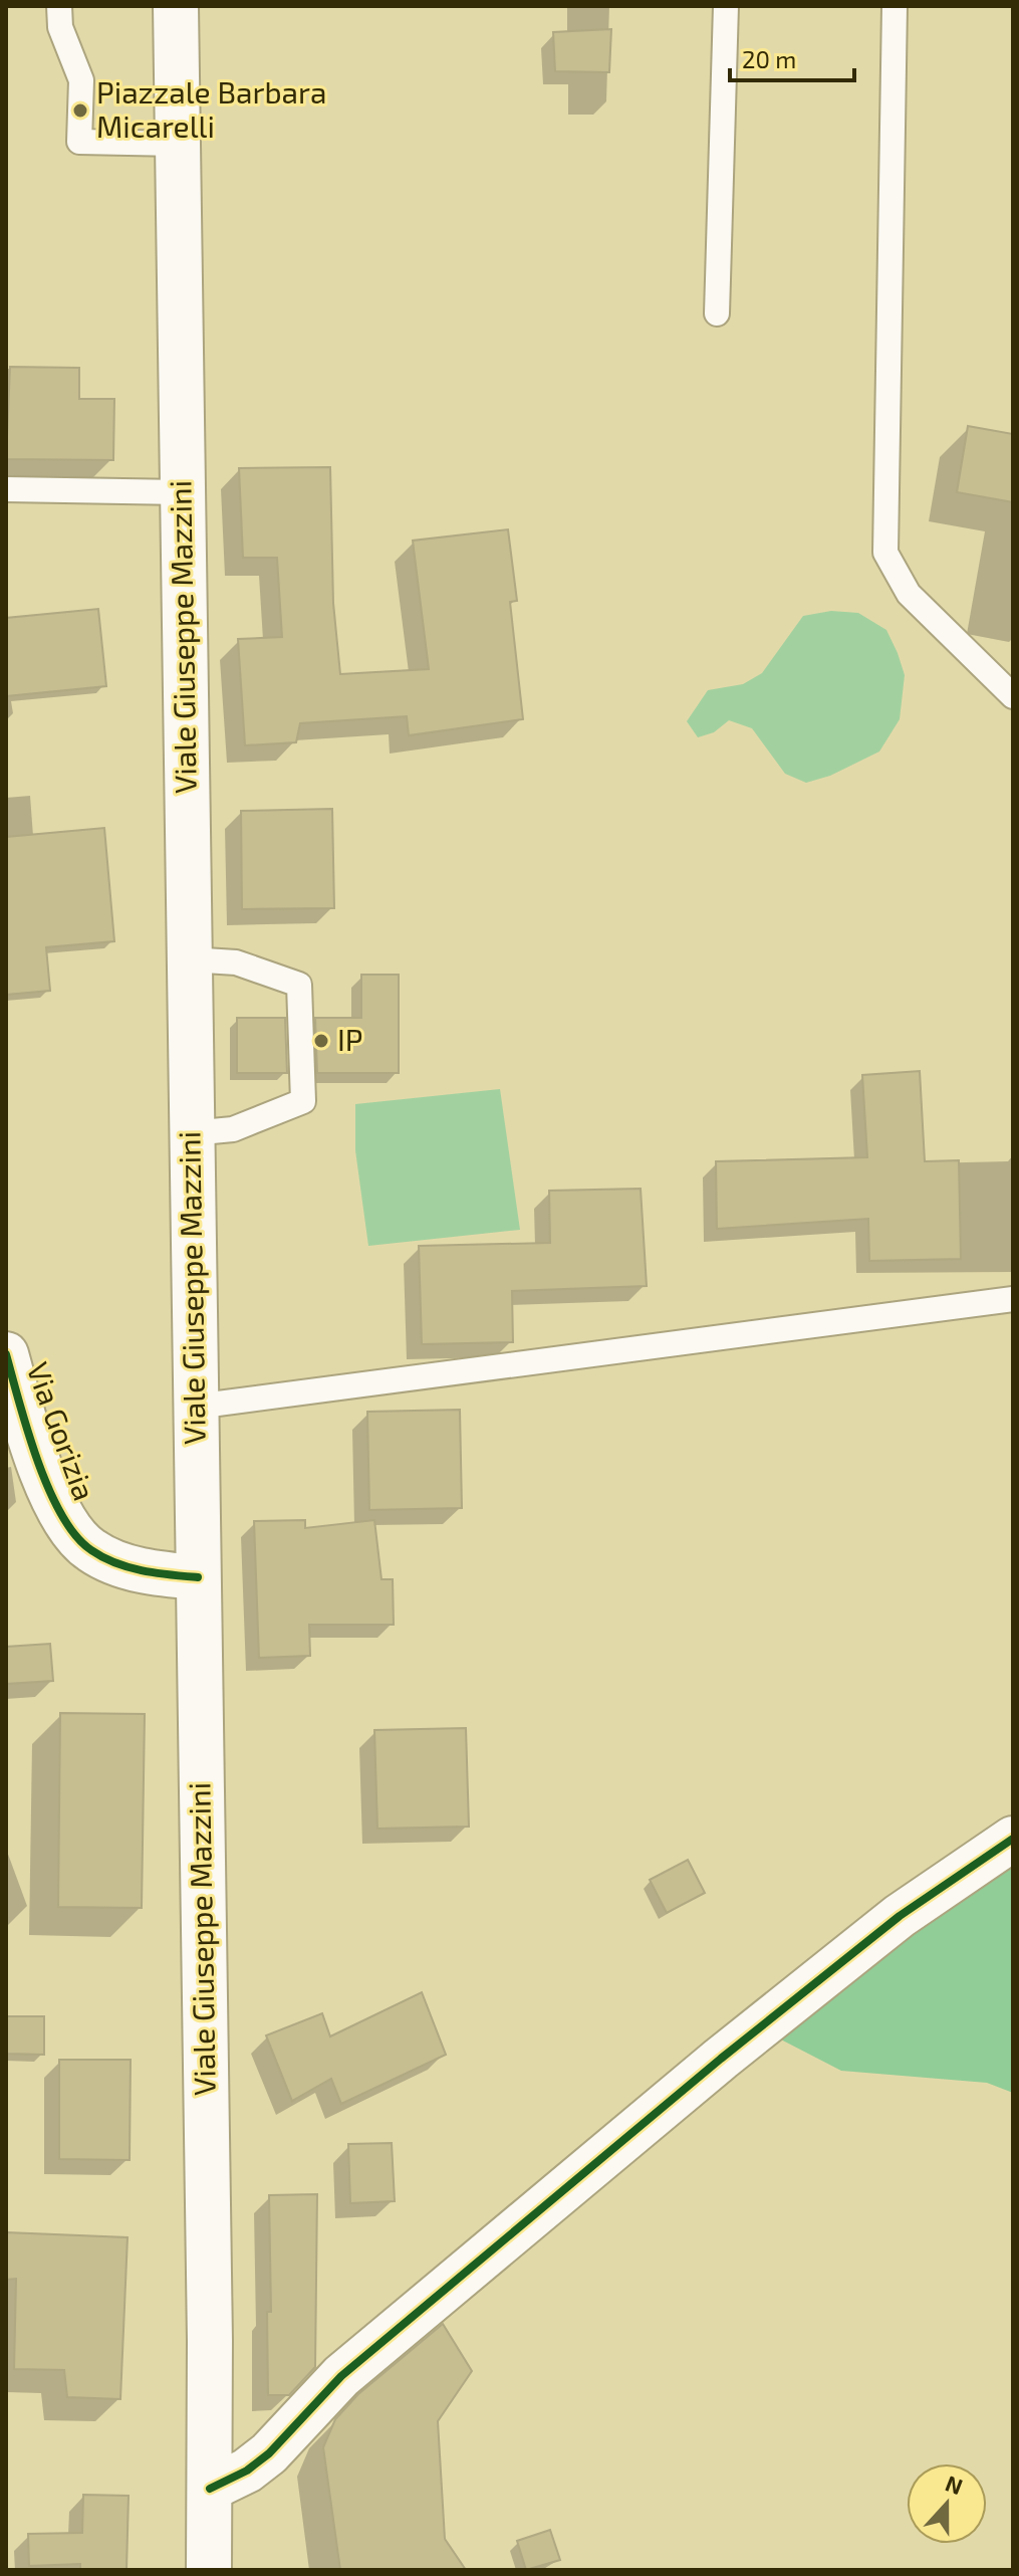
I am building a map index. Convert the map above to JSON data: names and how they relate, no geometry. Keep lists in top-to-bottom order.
{
  "streets": {
    "main road": ["Viale Giuseppe Mazzini", "Via Gorizia"]
  },
  "crossings": [
    ["Viale Giuseppe Mazzini", "Via Gorizia"]
  ],
  "places": ["Piazzale Barbara Micarelli", "IP"],
  "scale_bar": "20 m",
  "north": "top"
}
